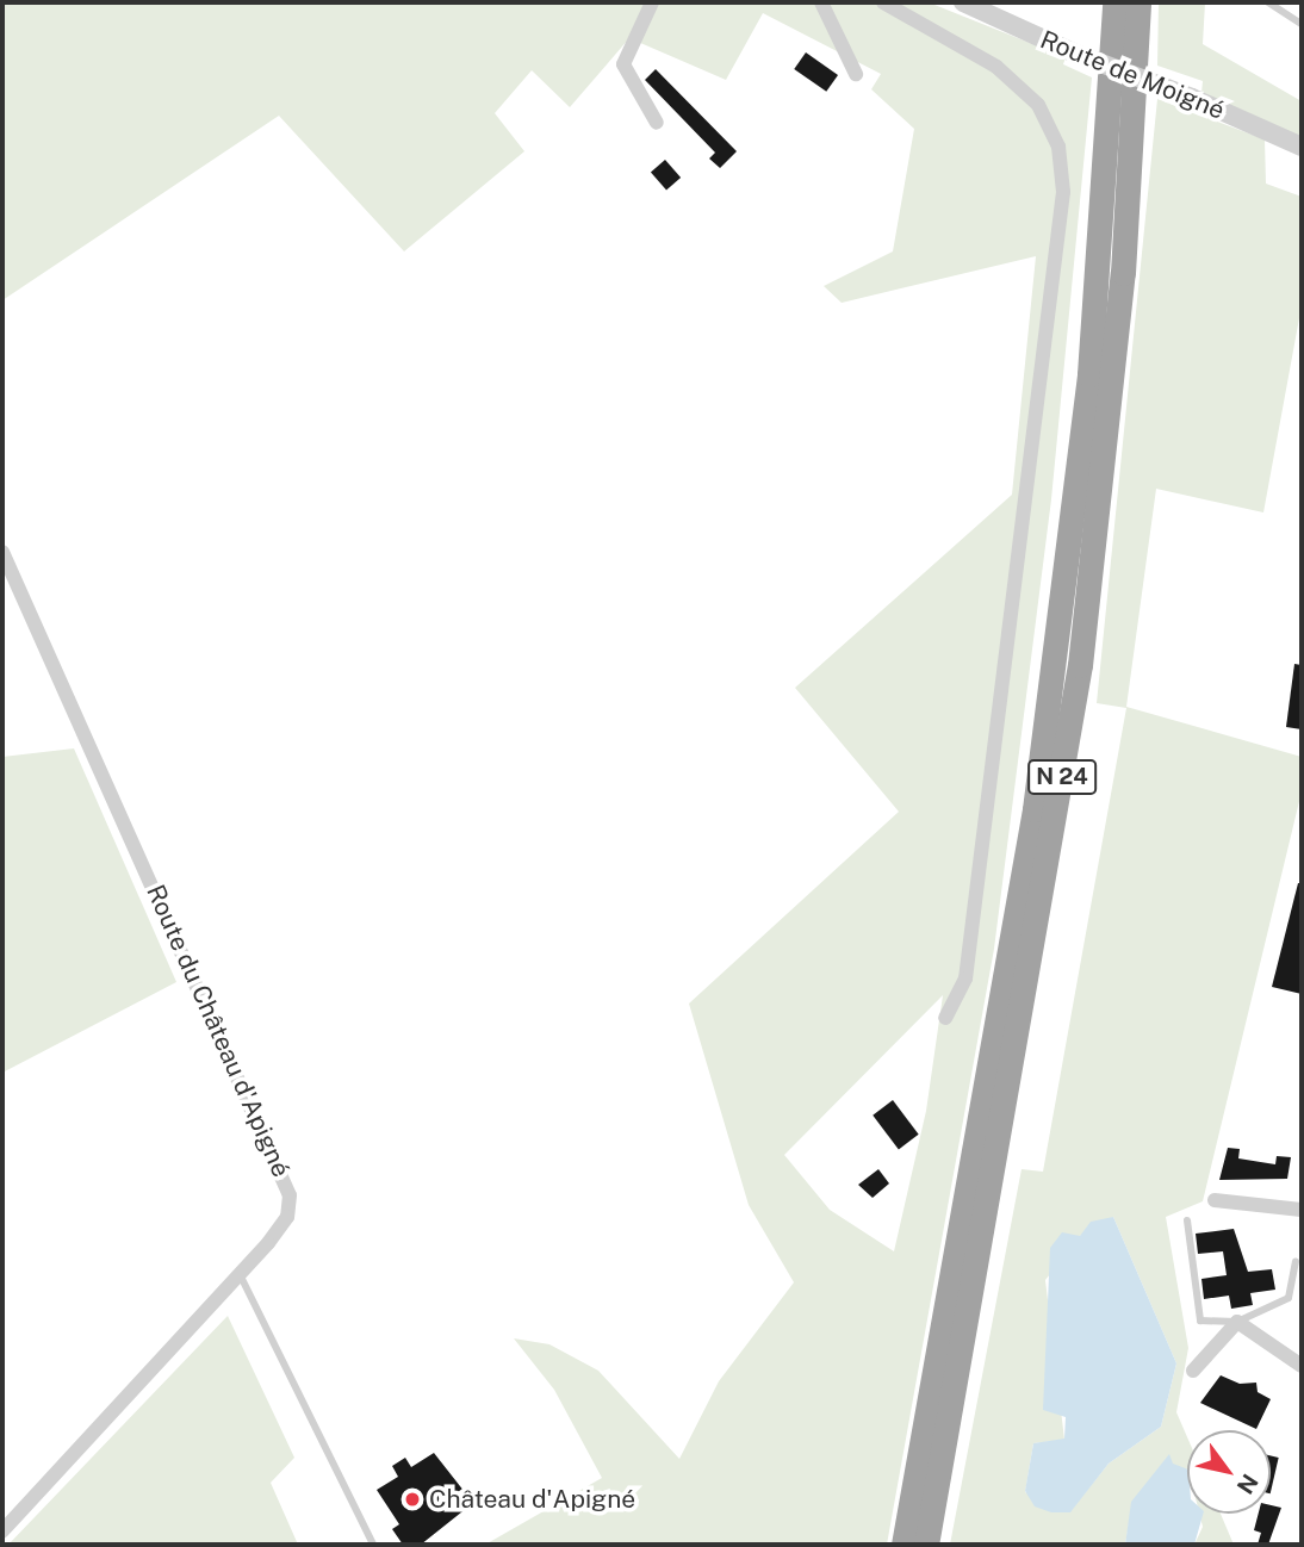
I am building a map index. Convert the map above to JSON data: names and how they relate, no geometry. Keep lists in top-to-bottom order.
{
  "streets": {
    "highway": ["N 24"],
    "street": ["Route de Moigné", "Route du Château d'Apigné"]
  },
  "places": ["Château d'Apigné"],
  "north": "bottom right"
}
